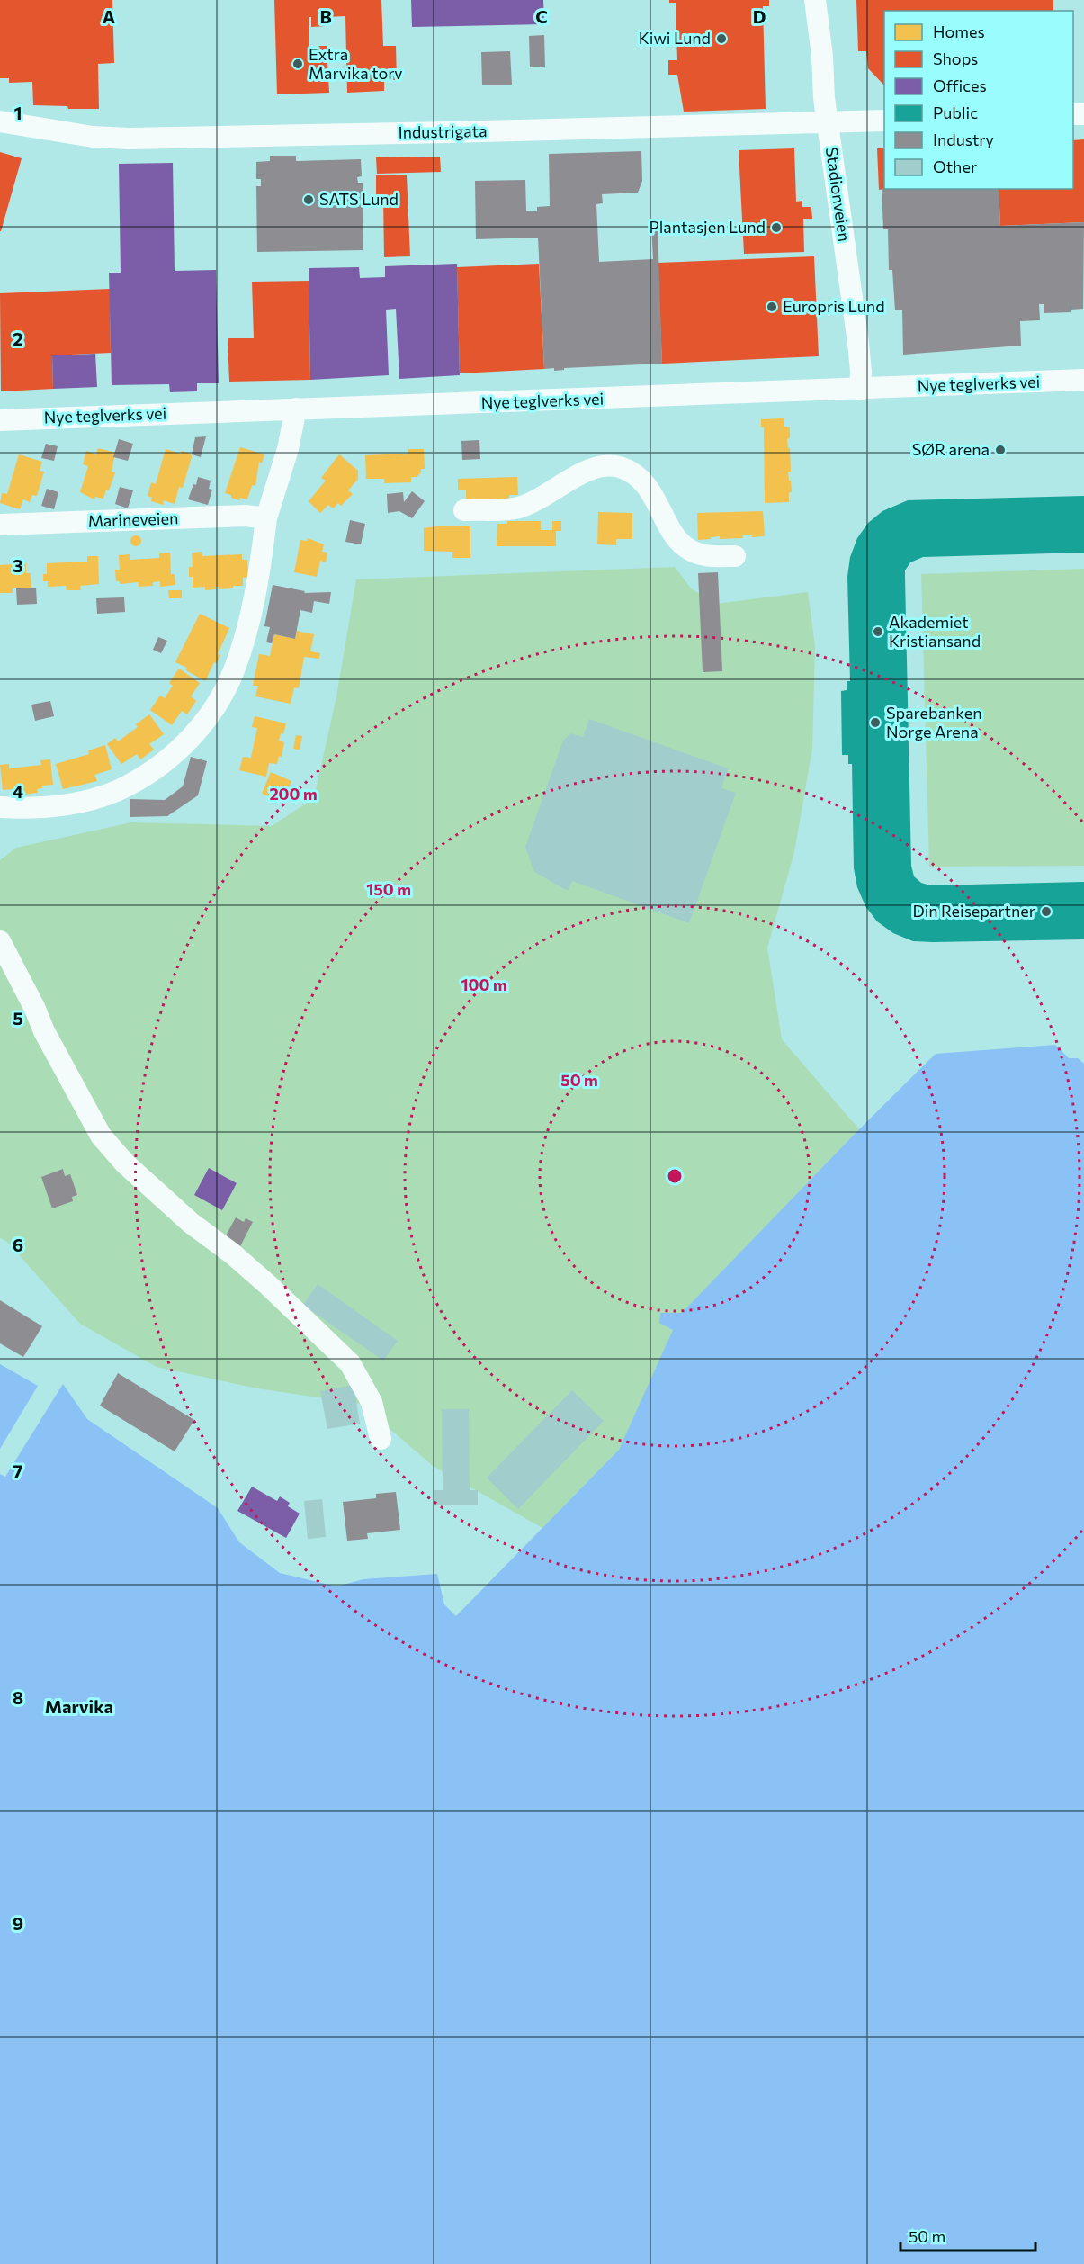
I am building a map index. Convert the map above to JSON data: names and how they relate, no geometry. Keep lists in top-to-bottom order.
{
  "streets": {
    "street": [
      "Industrigata",
      "Stadionveien",
      "Nye teglverks vei",
      "Marineveien"
    ]
  },
  "crossings": [
    ["Industrigata", "Stadionveien"],
    ["Stadionveien", "Nye teglverks vei"]
  ],
  "districts": ["Marvika"],
  "places": [
    "Kiwi Lund",
    "Extra Marvika torv",
    "SATS Lund",
    "Plantasjen Lund",
    "Europris Lund",
    "SØR arena",
    "Akademiet Kristiansand",
    "Sparebanken Norge Arena",
    "Din Reisepartner"
  ],
  "legend": [
    "Homes",
    "Shops",
    "Offices",
    "Public",
    "Industry",
    "Other"
  ],
  "scale_bar": "50 m",
  "grid": {
    "columns": [
      "A",
      "B",
      "C",
      "D"
    ],
    "rows": [
      "1",
      "2",
      "3",
      "4",
      "5",
      "6",
      "7",
      "8",
      "9"
    ]
  },
  "rings": [
    "200 m",
    "150 m",
    "100 m",
    "50 m"
  ]
}
